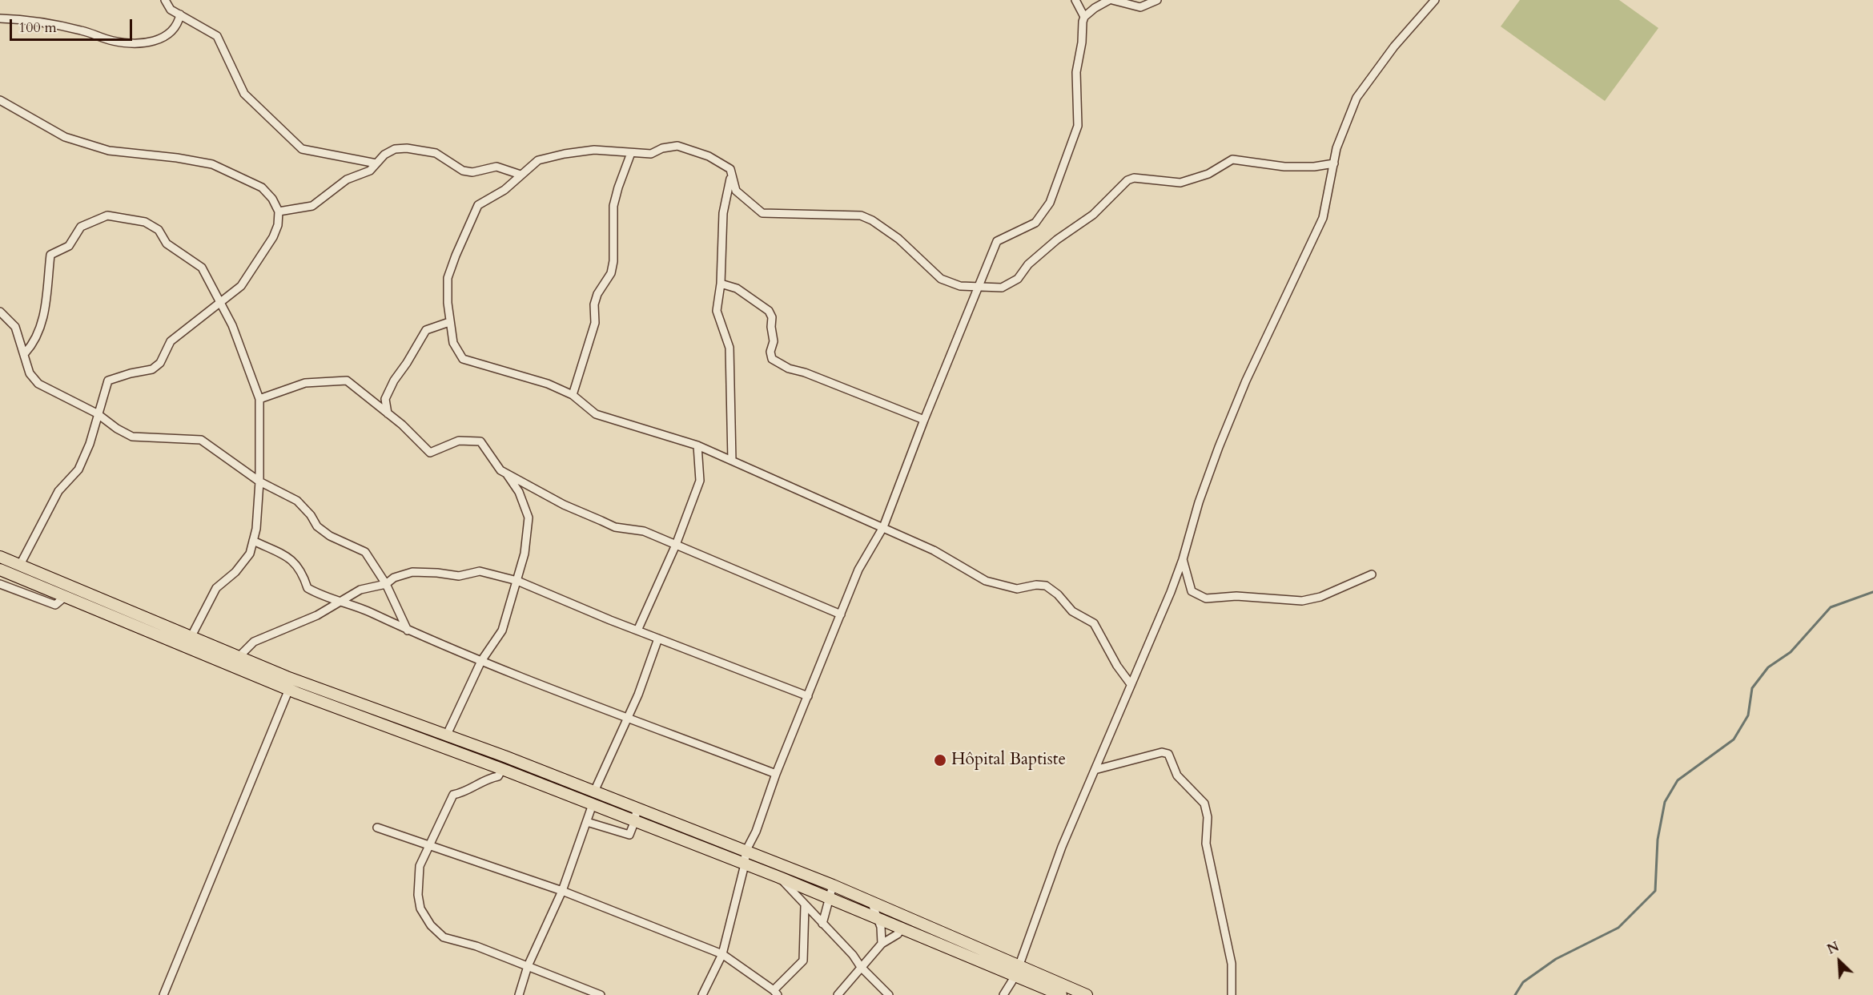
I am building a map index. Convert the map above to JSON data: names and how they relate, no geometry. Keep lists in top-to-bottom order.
{
  "places": ["Hôpital Baptiste"],
  "scale_bar": "100 m",
  "north": "top left"
}
